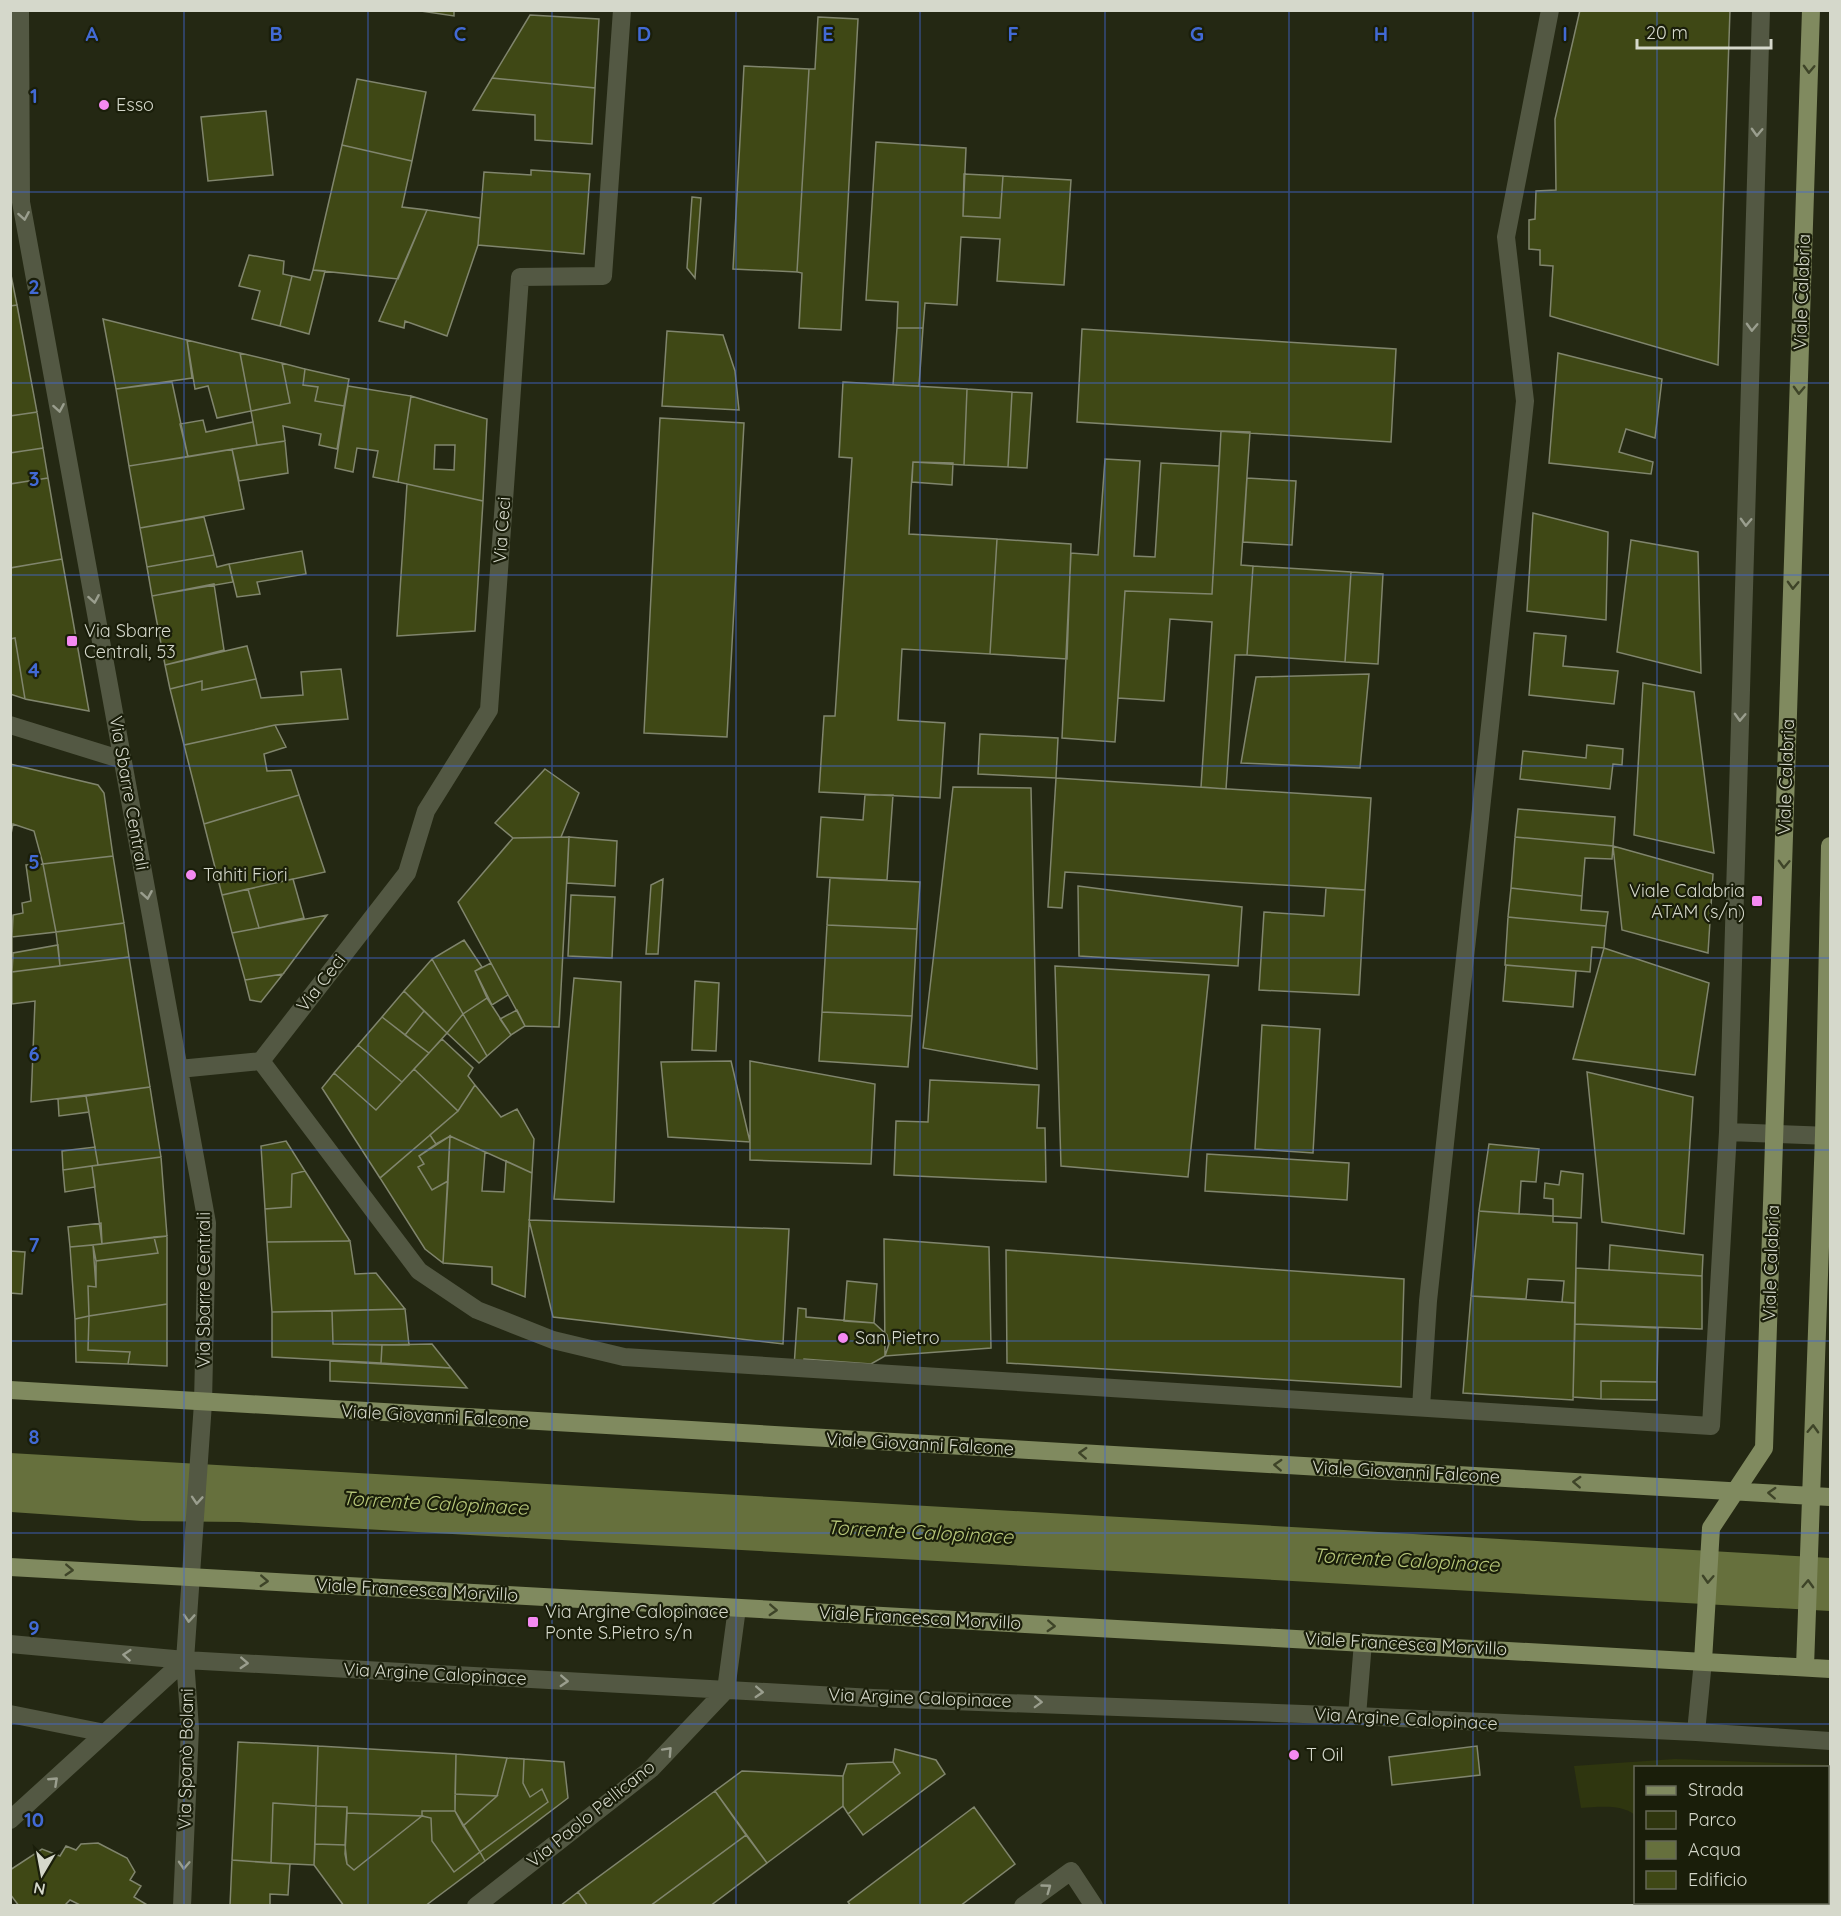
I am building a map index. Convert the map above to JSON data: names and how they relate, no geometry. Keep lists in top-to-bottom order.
{
  "streets": {
    "main road": ["Viale Calabria", "Viale Giovanni Falcone", "Viale Francesca Morvillo"],
    "street": [
      "Via Ceci",
      "Via Sbarre Centrali",
      "Via Argine Calopinace",
      "Via Spanò Bolani",
      "Via Paolo Pellicano"
    ]
  },
  "crossings": [
    ["Viale Calabria", "Viale Giovanni Falcone"],
    ["Viale Calabria", "Viale Francesca Morvillo"],
    ["Via Sbarre Centrali", "Viale Giovanni Falcone"],
    ["Via Sbarre Centrali", "Viale Francesca Morvillo"],
    ["Via Sbarre Centrali", "Via Spanò Bolani"],
    ["Viale Francesca Morvillo", "Via Spanò Bolani"],
    ["Via Argine Calopinace", "Via Spanò Bolani"],
    ["Via Argine Calopinace", "Via Paolo Pellicano"]
  ],
  "one_way": [
    "Via Sbarre Centrali",
    "Viale Giovanni Falcone",
    "Viale Francesca Morvillo",
    "Via Spanò Bolani",
    "Via Paolo Pellicano"
  ],
  "water": ["Torrente Calopinace"],
  "places": {
    "other": [
      "Esso",
      "Tahiti Fiori",
      "San Pietro",
      "T Oil"
    ],
    "transit": ["Via Sbarre Centrali, 53", "Viale Calabria ATAM (s/n)", "Via Argine Calopinace Ponte S.Pietro s/n"]
  },
  "legend": [
    "Strada",
    "Parco",
    "Acqua",
    "Edificio"
  ],
  "scale_bar": "20 m",
  "north": "bottom",
  "grid": {
    "columns": [
      "A",
      "B",
      "C",
      "D",
      "E",
      "F",
      "G",
      "H",
      "I"
    ],
    "rows": [
      "1",
      "2",
      "3",
      "4",
      "5",
      "6",
      "7",
      "8",
      "9",
      "10"
    ]
  }
}
